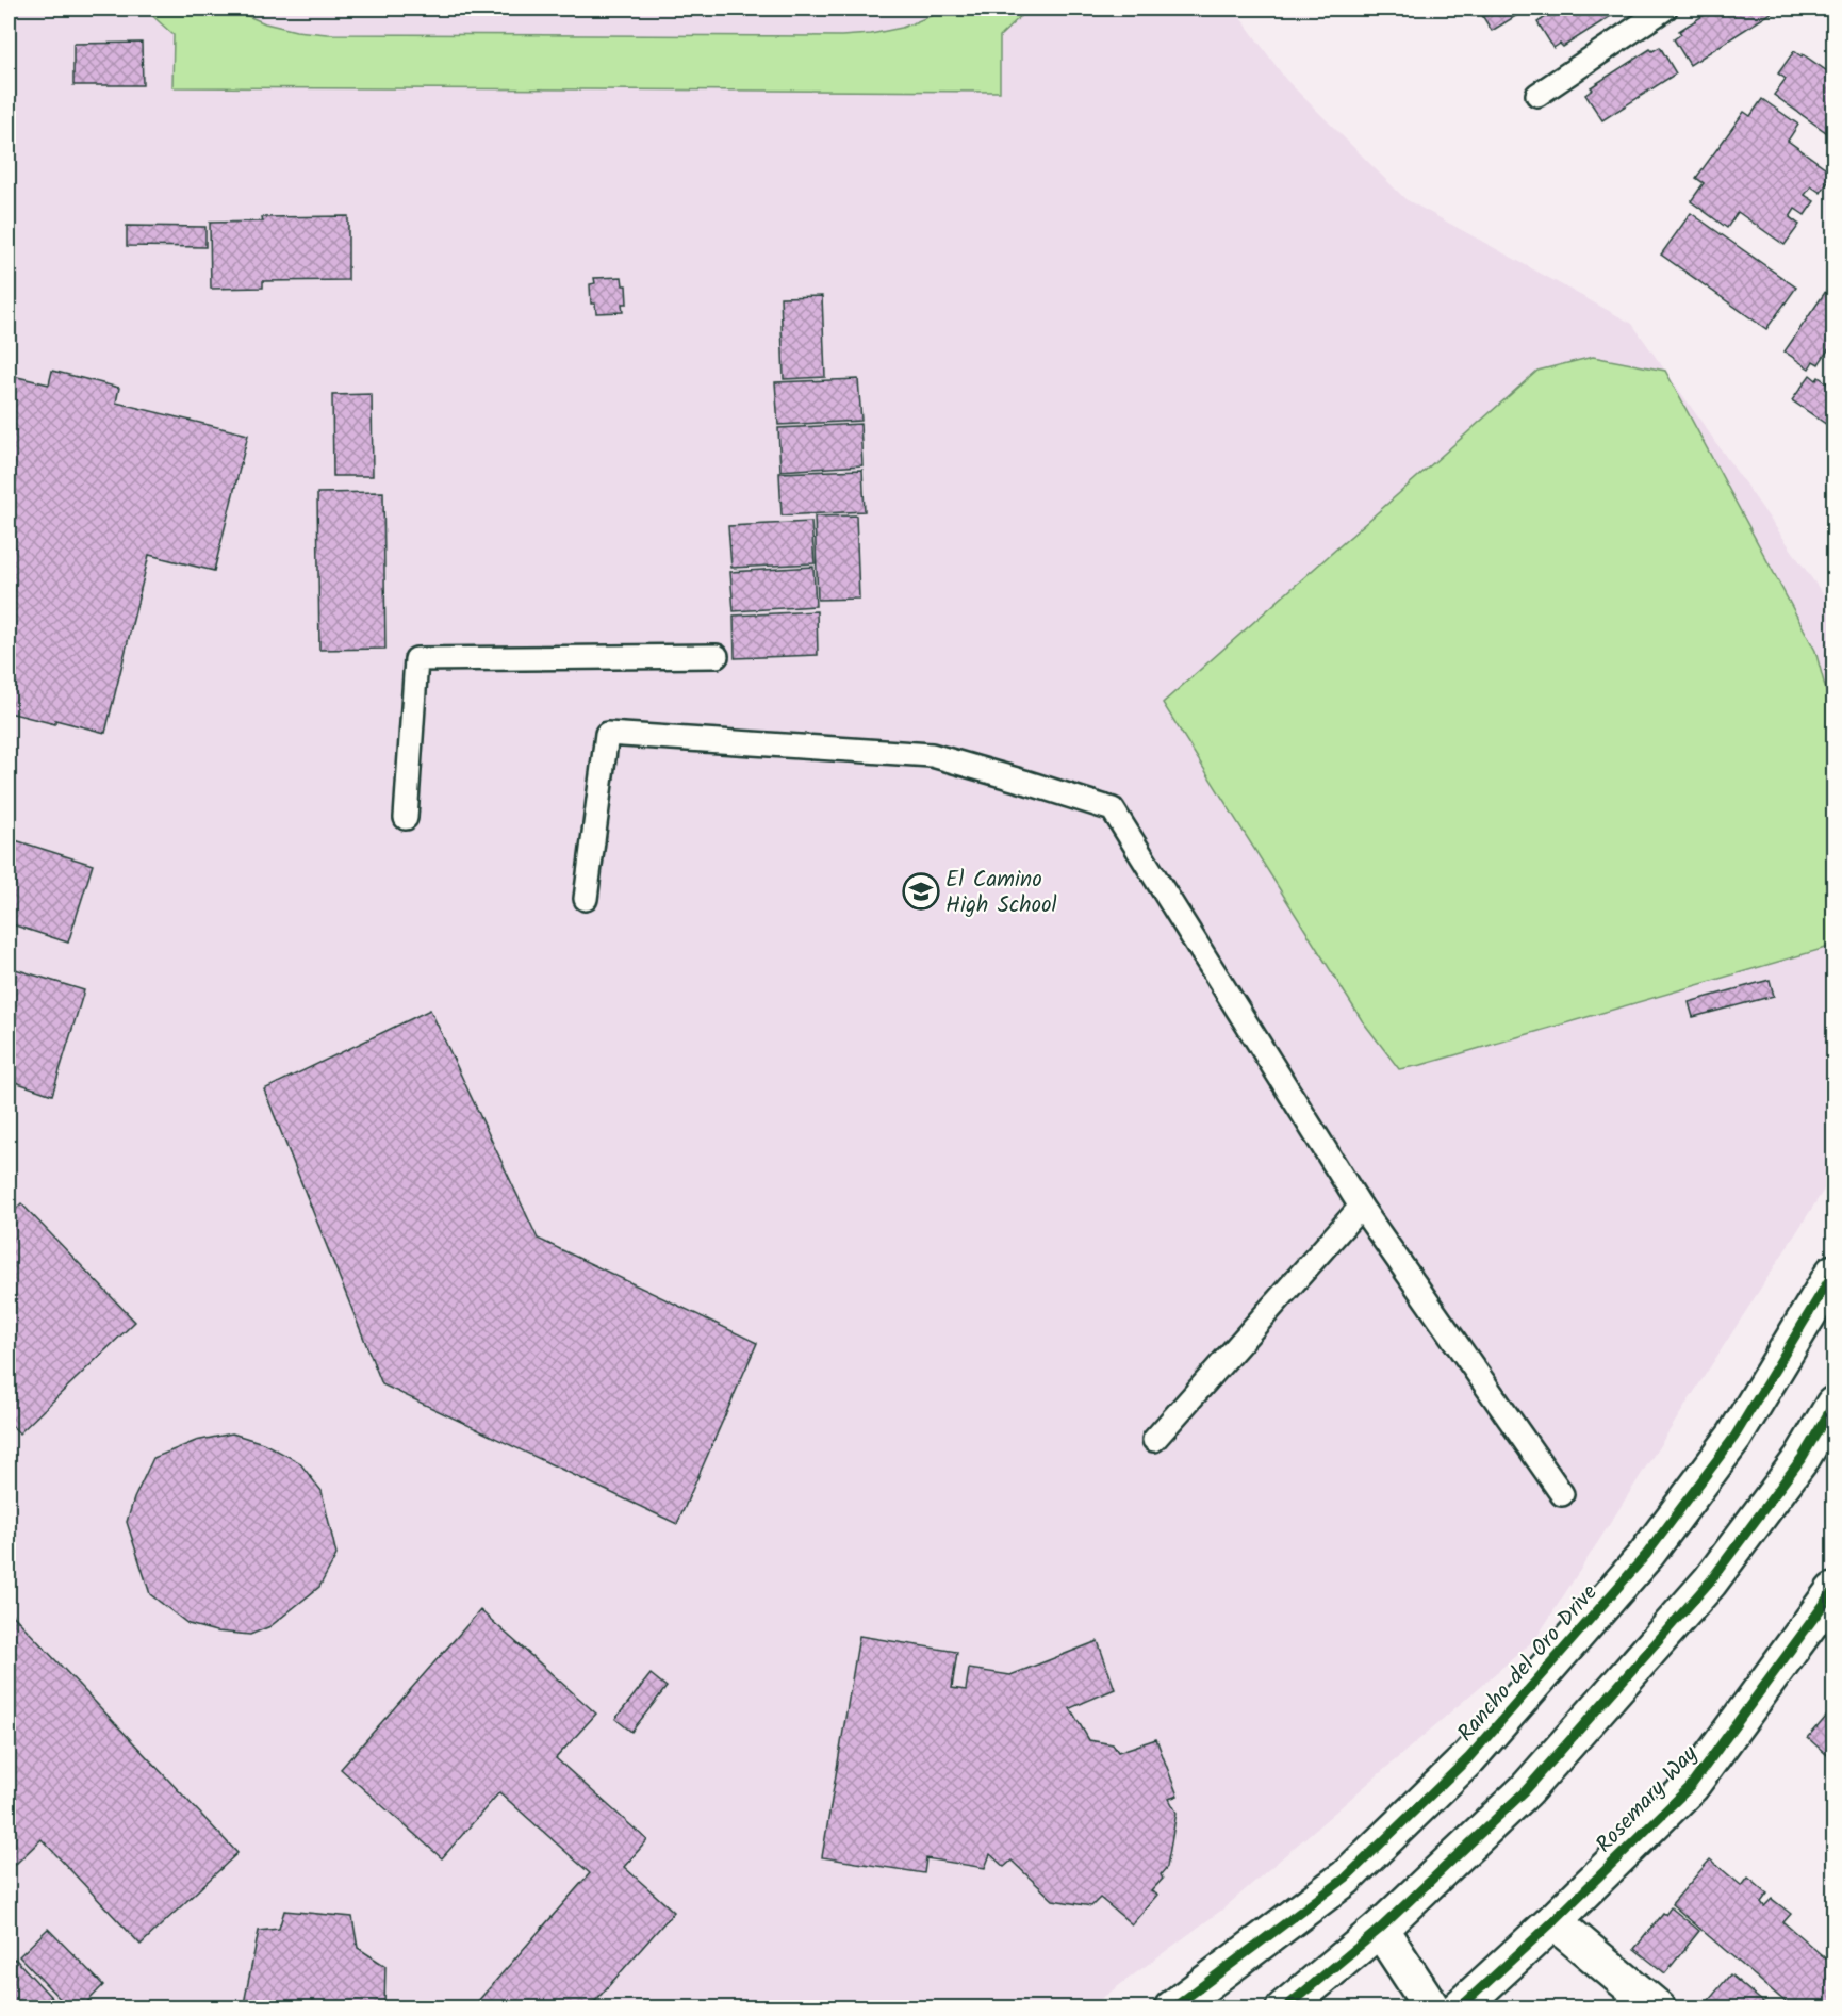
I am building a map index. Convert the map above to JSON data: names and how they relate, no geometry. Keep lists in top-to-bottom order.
{
  "streets": {
    "main road": ["Rancho del Oro Drive", "Rosemary Way"]
  },
  "places": {
    "school or university": ["El Camino High School"]
  }
}
